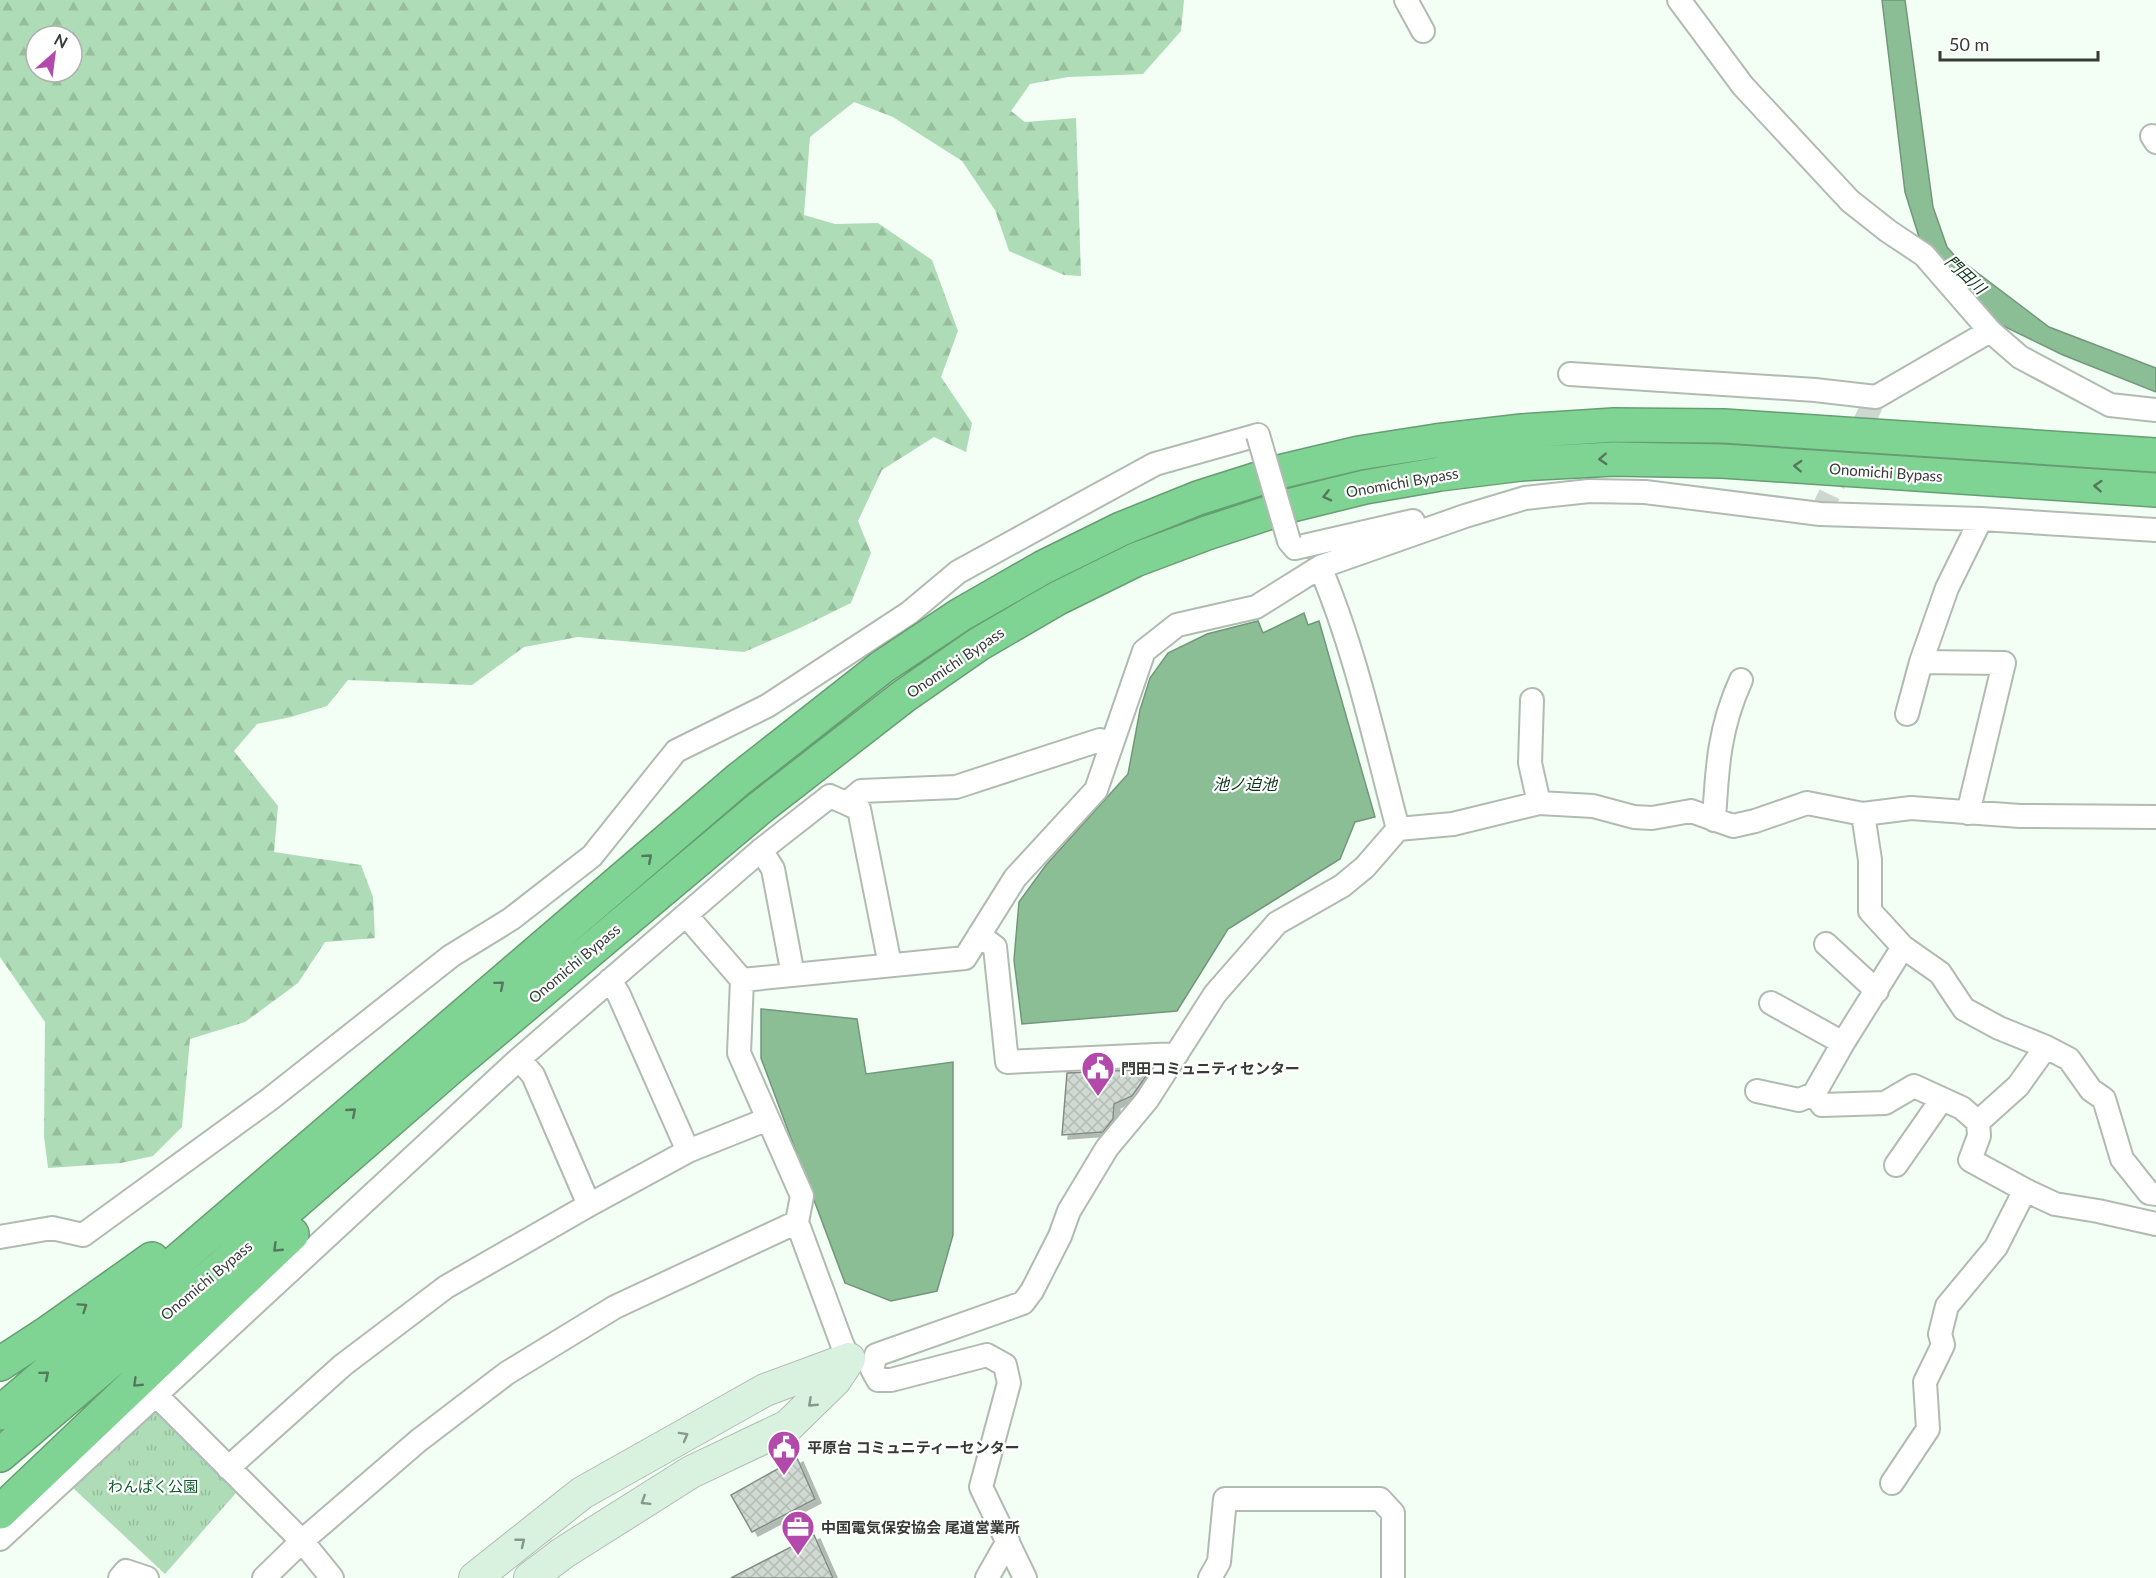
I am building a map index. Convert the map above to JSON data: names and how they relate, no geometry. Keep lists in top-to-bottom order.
{
  "streets": {
    "highway": ["Onomichi Bypass"]
  },
  "water": ["門田川", "池ノ迫池"],
  "parks": ["わんぱく公園"],
  "places": {
    "public building": ["門田コミュニティセンター", "平原台 コミュニティーセンター"],
    "office": ["中国電気保安協会 尾道営業所"]
  },
  "scale_bar": "50 m",
  "north": "top right"
}
